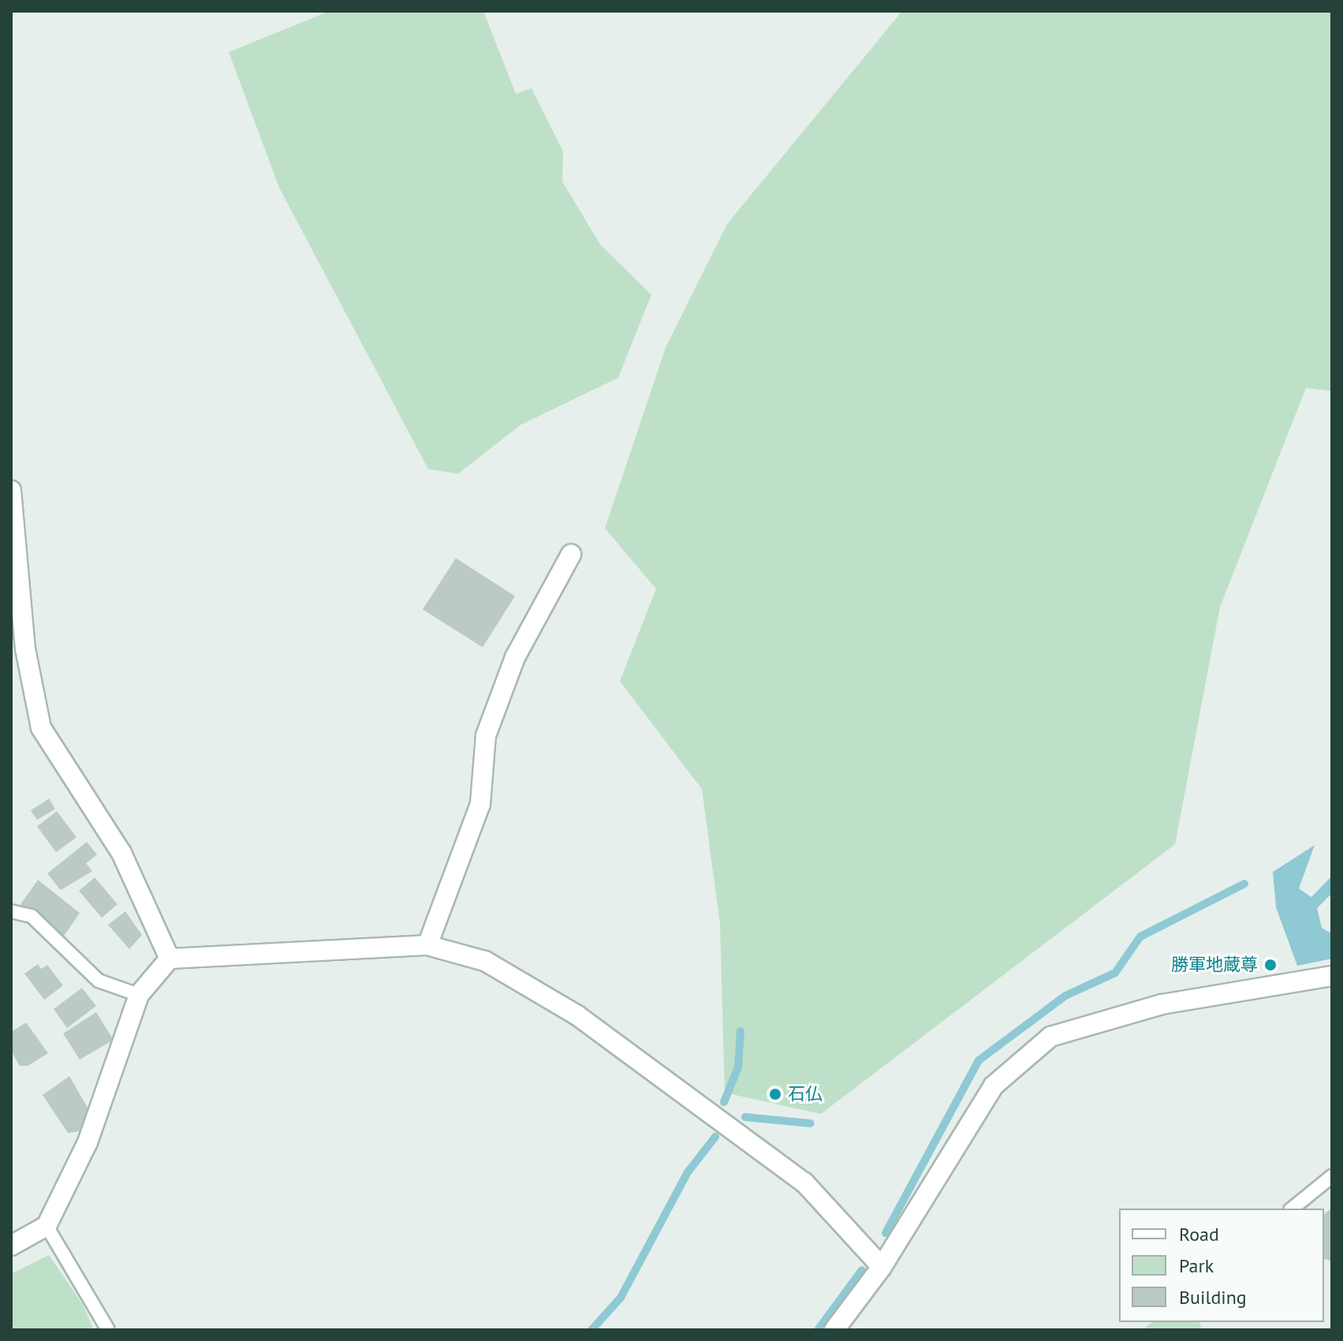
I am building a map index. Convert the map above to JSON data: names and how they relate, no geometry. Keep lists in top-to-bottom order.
{
  "places": ["勝軍地蔵尊", "石仏"],
  "legend": ["Road", "Park", "Building"]
}
